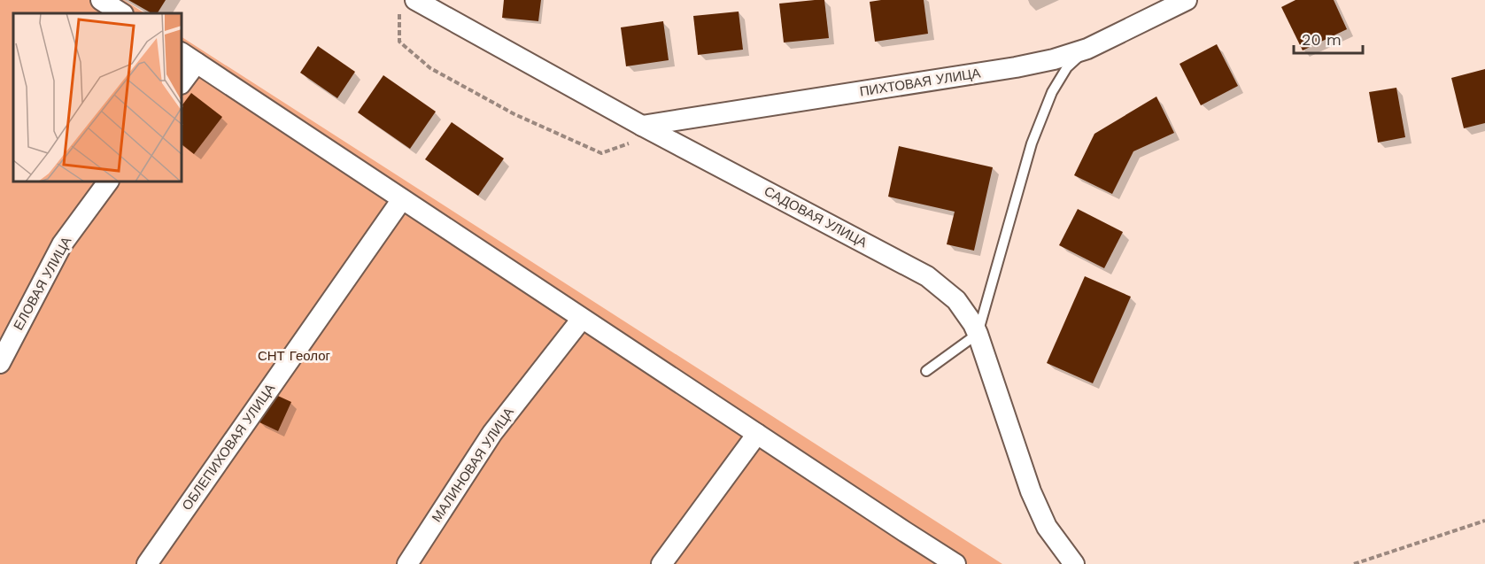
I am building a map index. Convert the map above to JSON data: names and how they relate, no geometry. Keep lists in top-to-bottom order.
{
  "streets": {
    "street": [
      "ПИХТОВАЯ УЛИЦА",
      "САДОВАЯ УЛИЦА",
      "ЕЛОВАЯ УЛИЦА",
      "ОБЛЕПИХОВАЯ УЛИЦА",
      "МАЛИНОВАЯ УЛИЦА"
    ]
  },
  "crossings": [
    ["ПИХТОВАЯ УЛИЦА", "САДОВАЯ УЛИЦА"]
  ],
  "parks": ["СНТ Геолог"],
  "scale_bar": "20 m"
}
